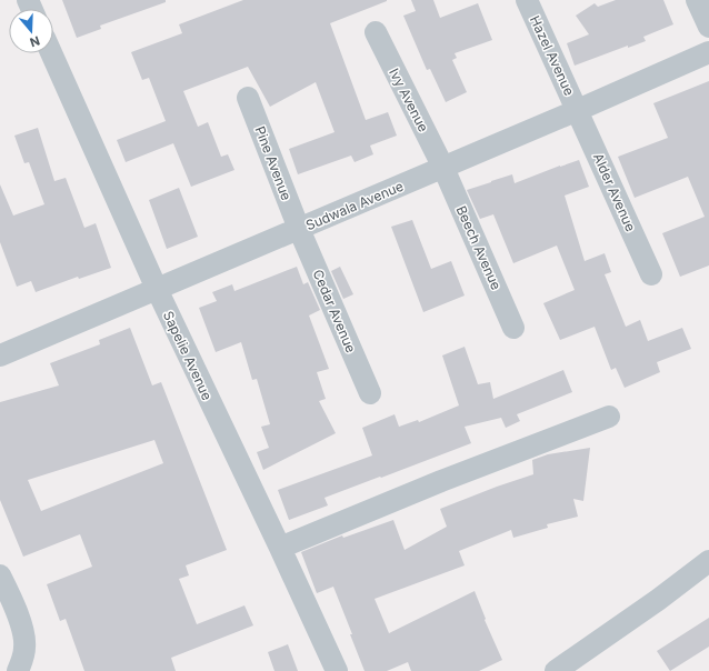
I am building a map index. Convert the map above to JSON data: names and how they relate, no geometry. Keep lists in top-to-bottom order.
{
  "streets": {
    "street": [
      "Hazel Avenue",
      "Ivy Avenue",
      "Pine Avenue",
      "Alder Avenue",
      "Sudwala Avenue",
      "Beech Avenue",
      "Cedar Avenue",
      "Sapelie Avenue"
    ]
  },
  "crossings": [
    ["Hazel Avenue", "Alder Avenue"],
    ["Hazel Avenue", "Sudwala Avenue"],
    ["Ivy Avenue", "Sudwala Avenue"],
    ["Ivy Avenue", "Beech Avenue"],
    ["Pine Avenue", "Sudwala Avenue"],
    ["Pine Avenue", "Cedar Avenue"],
    ["Alder Avenue", "Sudwala Avenue"],
    ["Sudwala Avenue", "Beech Avenue"],
    ["Sudwala Avenue", "Cedar Avenue"],
    ["Sudwala Avenue", "Sapelie Avenue"]
  ],
  "north": "bottom"
}
